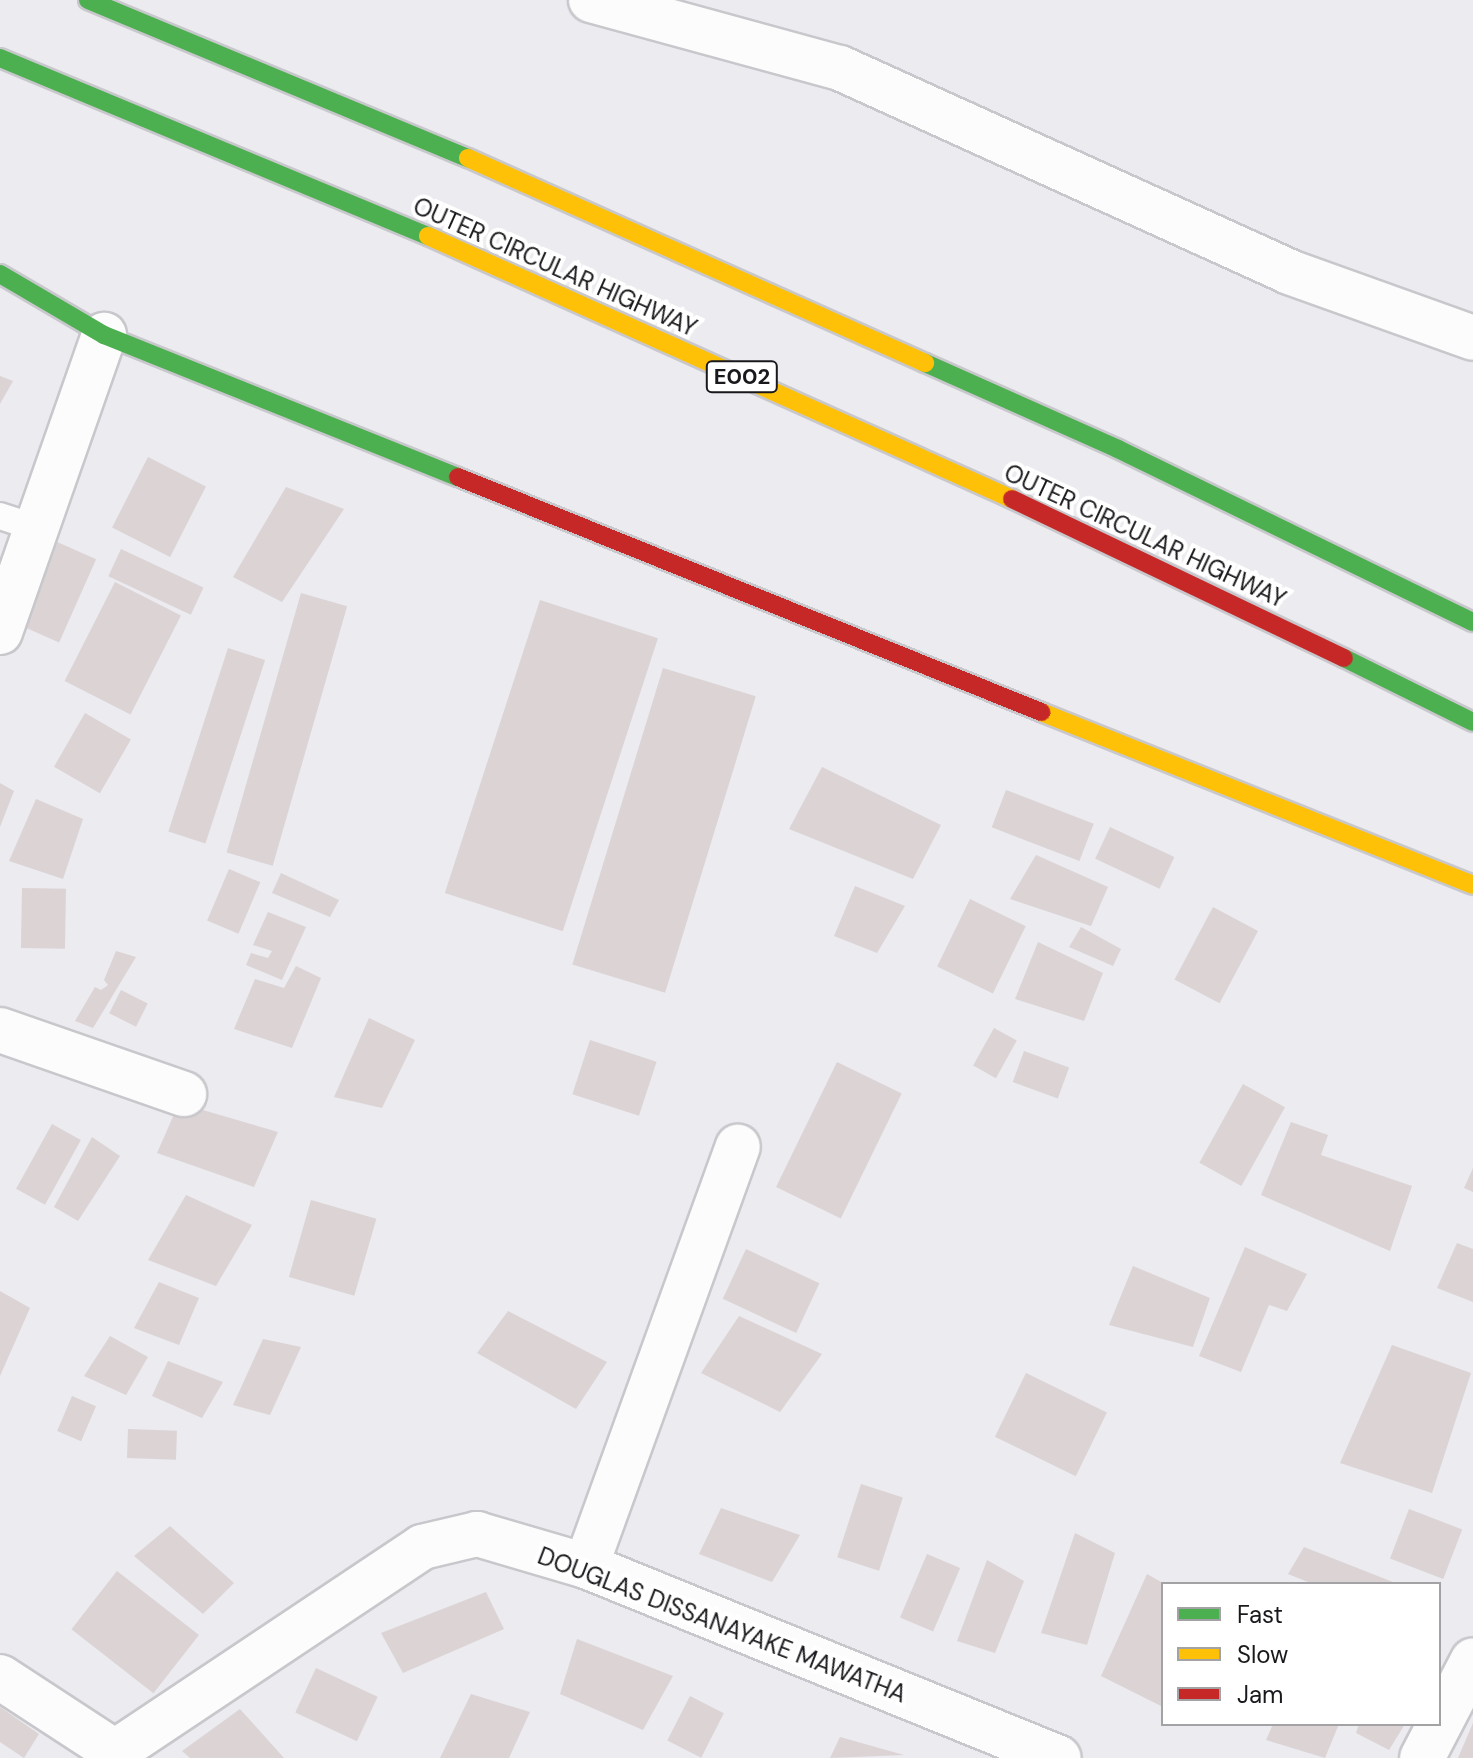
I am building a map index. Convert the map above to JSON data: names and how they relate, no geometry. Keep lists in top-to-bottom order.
{
  "streets": {
    "main road": ["OUTER CIRCULAR HIGHWAY", "E002"],
    "street": ["DOUGLAS DISSANAYAKE MAWATHA"]
  },
  "legend": ["Fast", "Slow", "Jam"]
}
